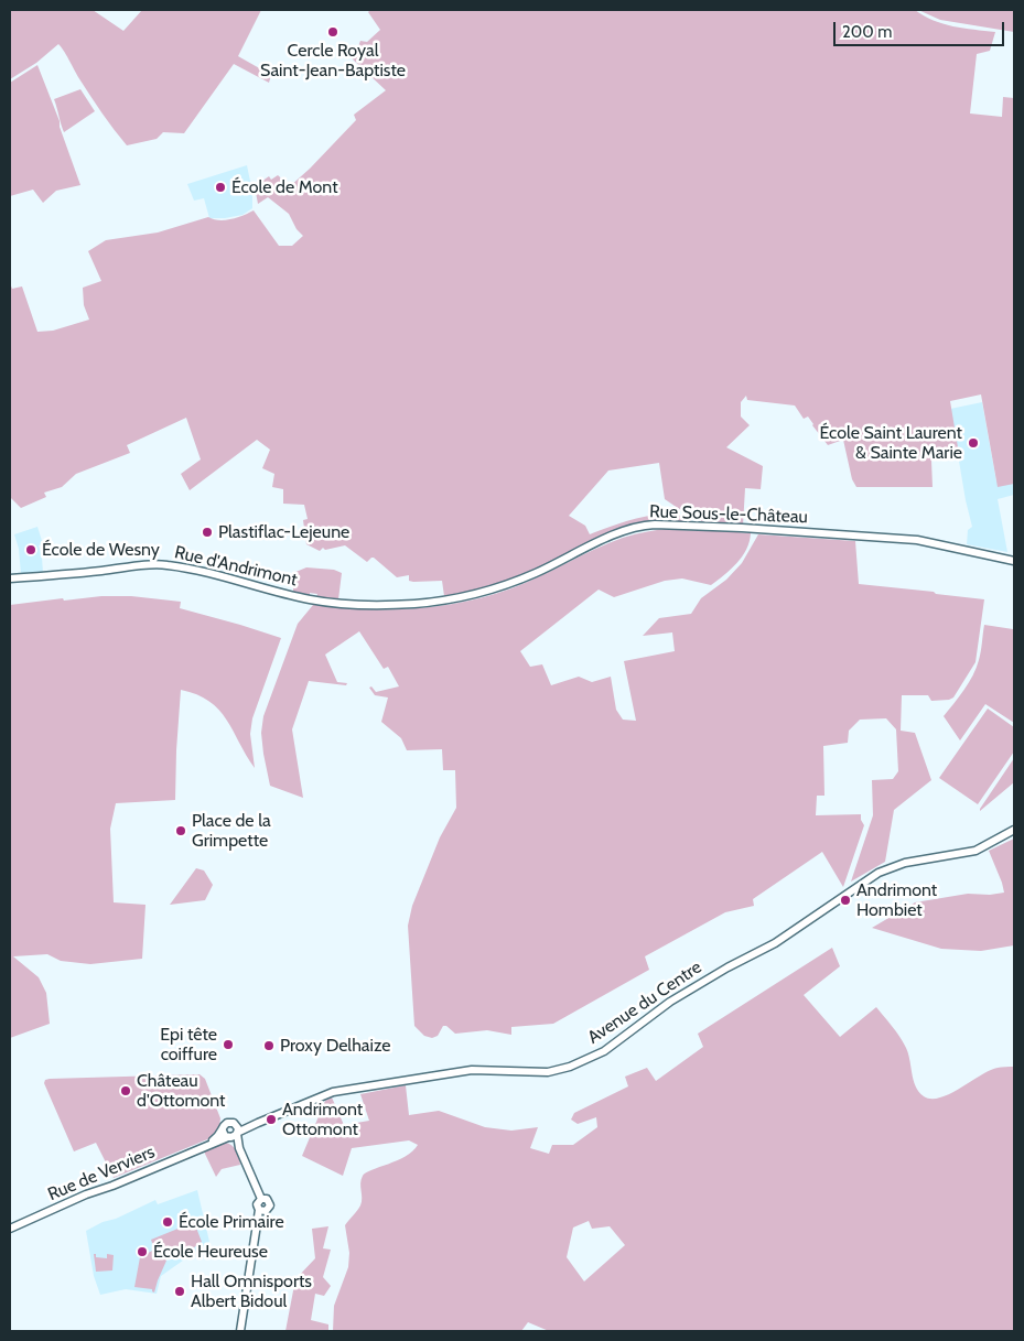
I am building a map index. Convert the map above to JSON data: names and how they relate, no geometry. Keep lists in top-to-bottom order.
{
  "streets": {
    "street": [
      "Rue Sous-le-Château",
      "Rue d'Andrimont",
      "Avenue du Centre",
      "Rue de Verviers"
    ]
  },
  "crossings": [
    ["Rue Sous-le-Château", "Rue d'Andrimont"],
    ["Avenue du Centre", "Rue de Verviers"]
  ],
  "places": [
    "Cercle Royal Saint-Jean-Baptiste",
    "École de Mont",
    "École Saint Laurent & Sainte Marie",
    "Plastiflac-Lejeune",
    "École de Wesny",
    "Place de la Grimpette",
    "Andrimont Hombiet",
    "Epi tête coiffure",
    "Proxy Delhaize",
    "Château d'Ottomont",
    "Andrimont Ottomont",
    "École Primaire",
    "École Heureuse",
    "Hall Omnisports Albert Bidoul"
  ],
  "scale_bar": "200 m"
}
